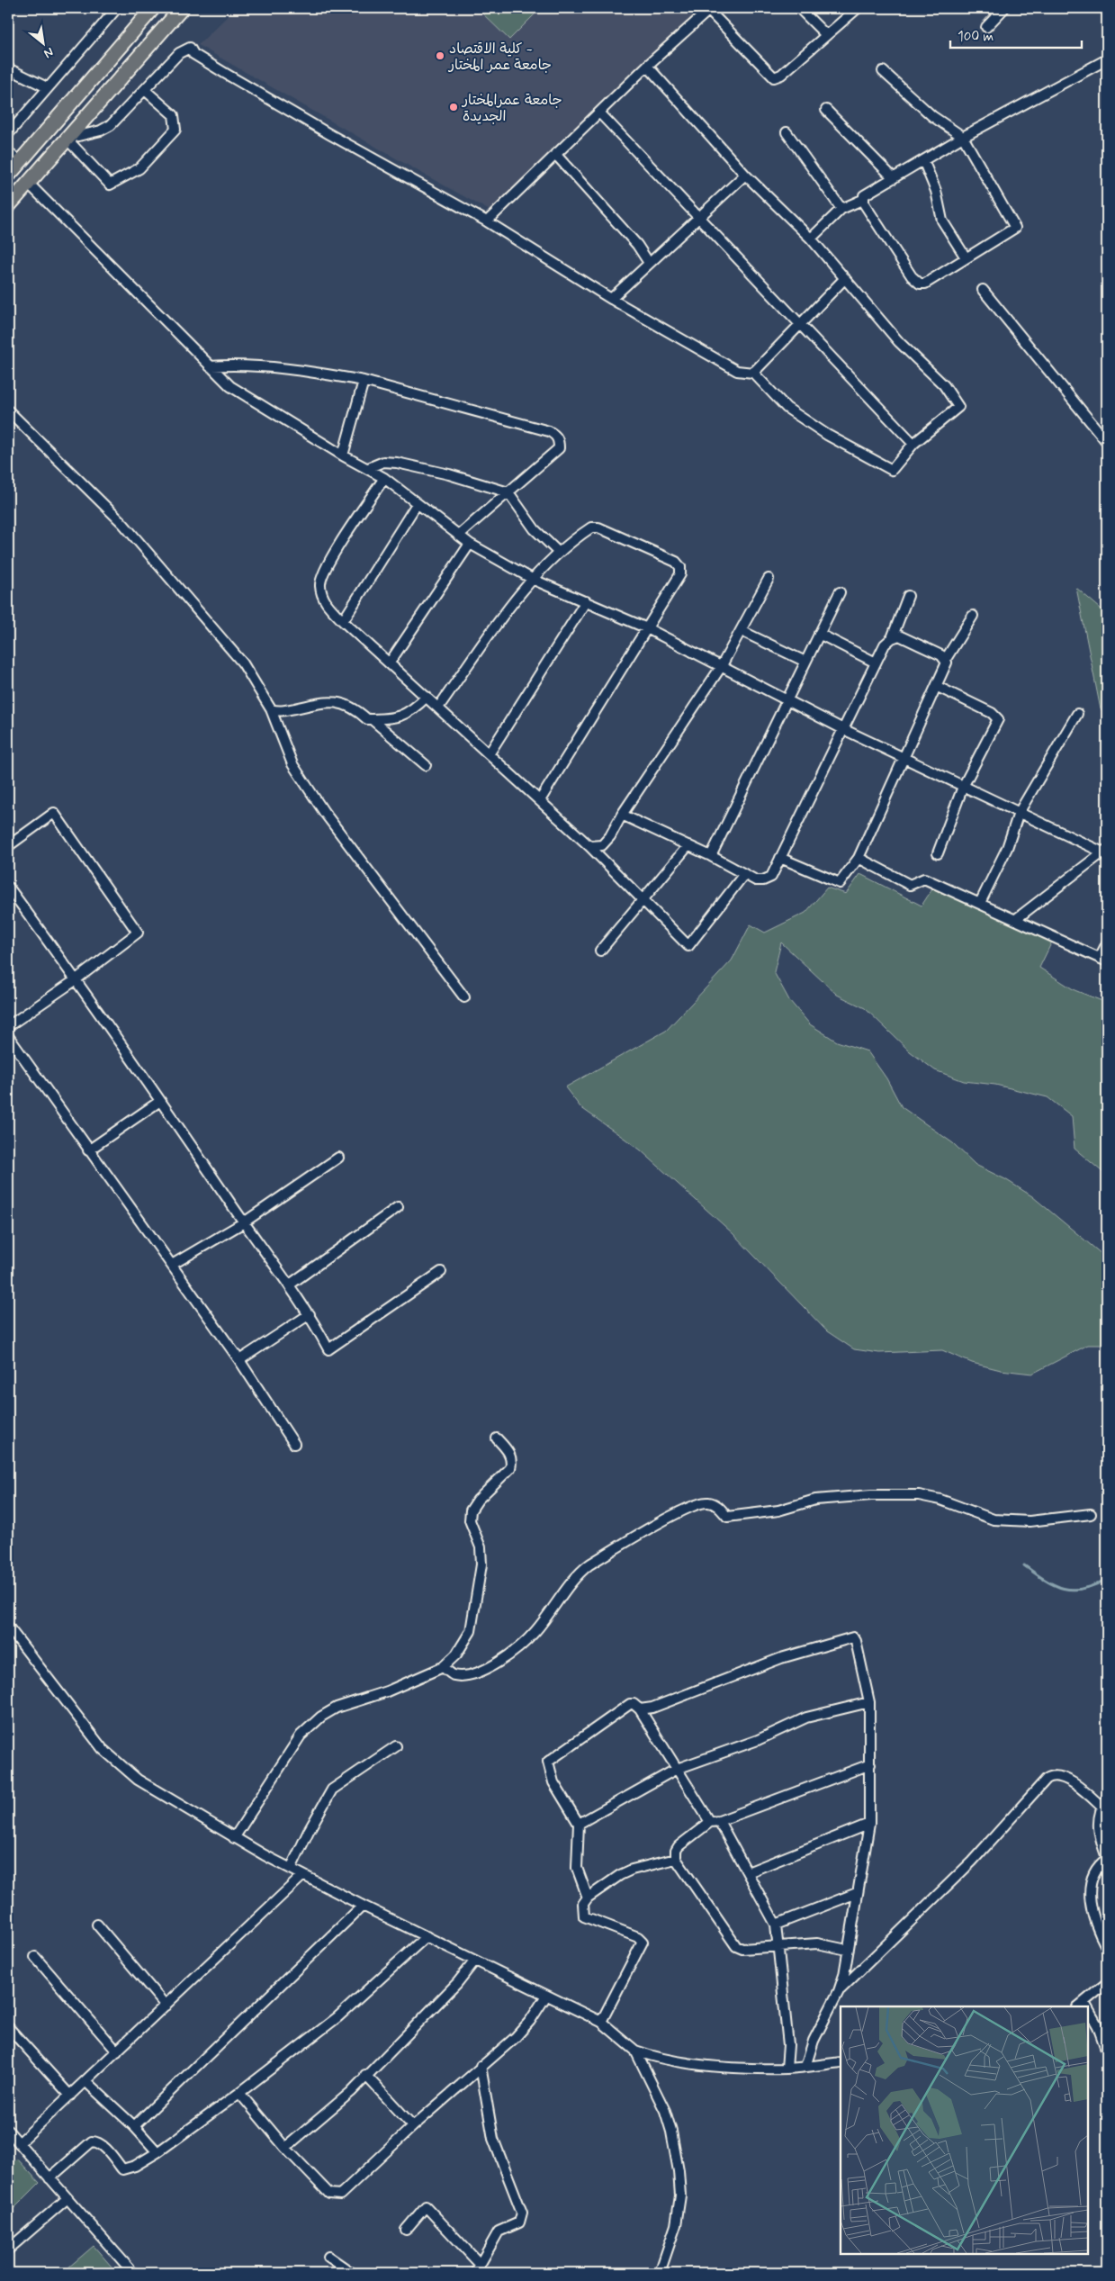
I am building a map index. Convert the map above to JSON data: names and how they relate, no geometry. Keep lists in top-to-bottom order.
{
  "places": ["كلية الاقتصاد - جامعة عمر المختار", "جامعة عمرالمختار الجديدة"],
  "scale_bar": "100 m",
  "north": "bottom right"
}
